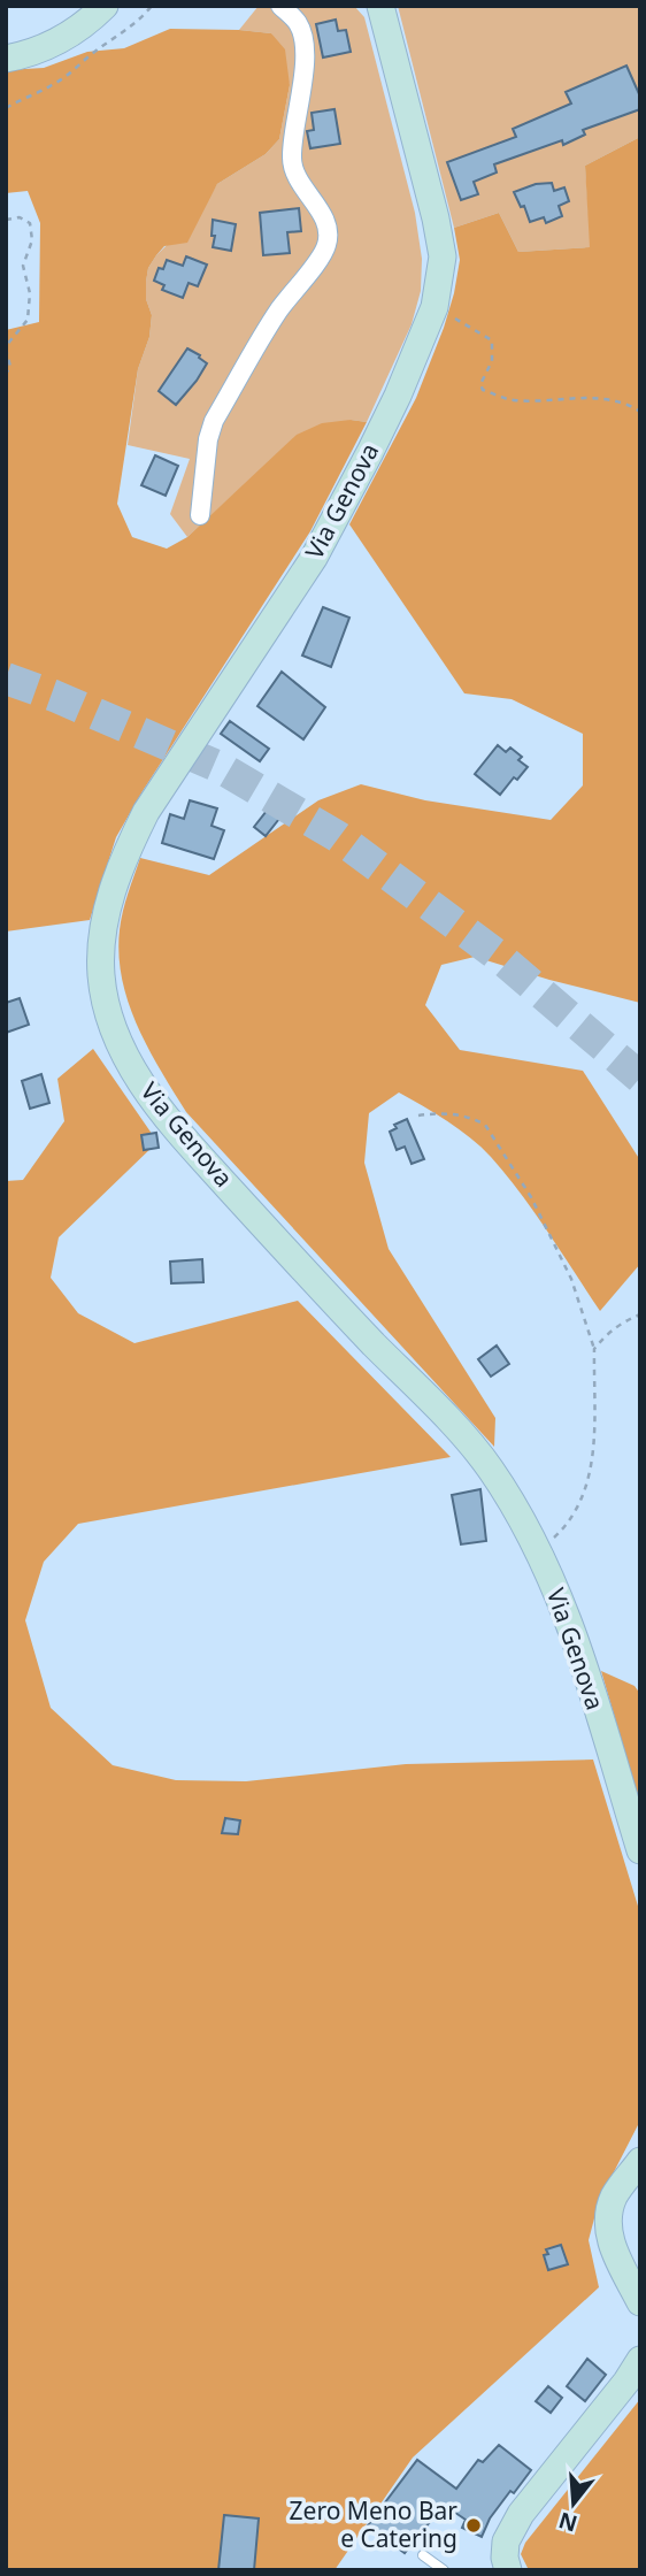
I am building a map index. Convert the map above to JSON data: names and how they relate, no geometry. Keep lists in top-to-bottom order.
{
  "streets": {
    "main road": ["Via Genova"]
  },
  "places": ["Zero Meno Bar e Catering"],
  "north": "bottom"
}
